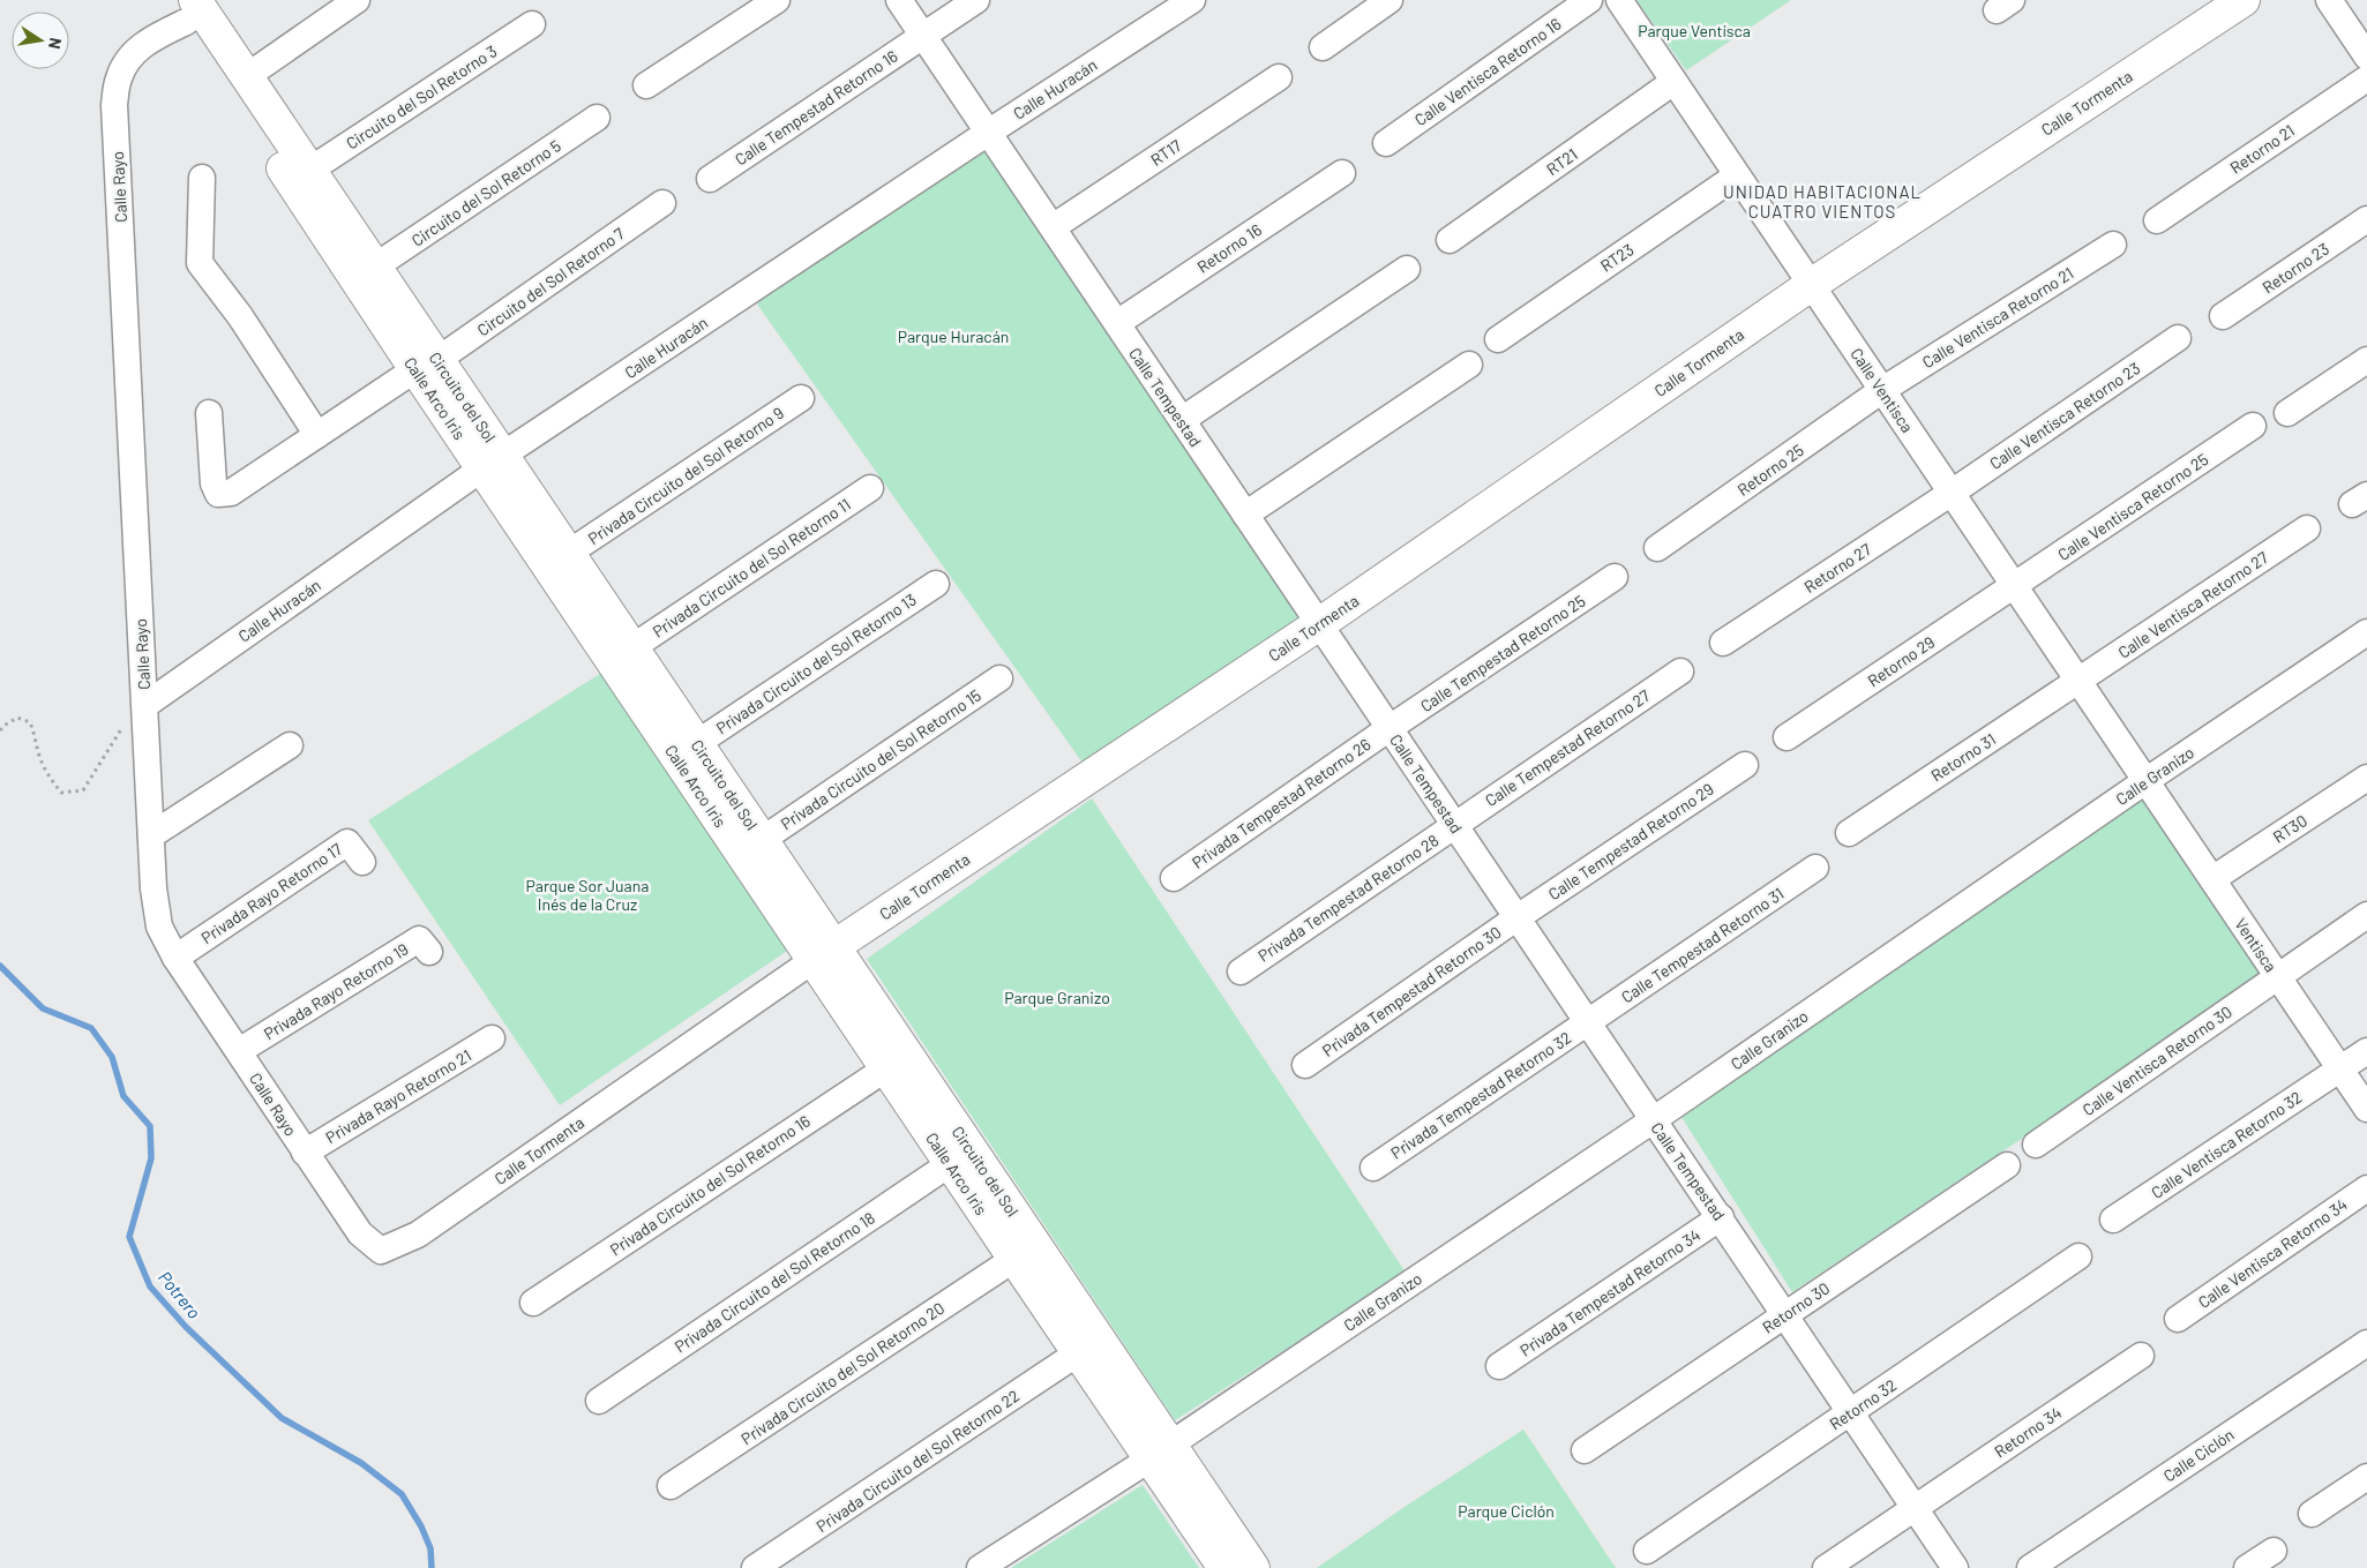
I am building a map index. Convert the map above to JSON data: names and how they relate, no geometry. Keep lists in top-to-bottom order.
{
  "streets": {
    "street": [
      "Calle Ventisca Retorno 16",
      "Calle Huracán",
      "Circuito del Sol Retorno 3",
      "Calle Tormenta",
      "Calle Tempestad Retorno 16",
      "Retorno 21",
      "RT17",
      "RT21",
      "Calle Rayo",
      "Circuito del Sol Retorno 5",
      "Retorno 16",
      "RT23",
      "Retorno 23",
      "Circuito del Sol Retorno 7",
      "Calle Ventisca Retorno 21",
      "Calle Ventisca",
      "Circuito del Sol",
      "Calle Tempestad",
      "Calle Arco Iris",
      "Calle Ventisca Retorno 23",
      "Retorno 25",
      "Privada Circuito del Sol Retorno 9",
      "Calle Ventisca Retorno 25",
      "Privada Circuito del Sol Retorno 11",
      "Retorno 27",
      "Calle Ventisca Retorno 27",
      "Calle Tempestad Retorno 25",
      "Retorno 29",
      "Privada Circuito del Sol Retorno 13",
      "Calle Tempestad Retorno 27",
      "Retorno 31",
      "Privada Circuito del Sol Retorno 15",
      "Calle Granizo",
      "Privada Tempestad Retorno 26",
      "RT30",
      "Calle Tempestad Retorno 29",
      "Privada Rayo Retorno 17",
      "Privada Tempestad Retorno 28",
      "Calle Tempestad Retorno 31",
      "Ventisca",
      "Privada Rayo Retorno 19",
      "Privada Tempestad Retorno 30",
      "Calle Ventisca Retorno 30",
      "Privada Tempestad Retorno 32",
      "Privada Rayo Retorno 21",
      "Calle Ventisca Retorno 32",
      "Privada Circuito del Sol Retorno 16",
      "Calle Ventisca Retorno 34",
      "Privada Circuito del Sol Retorno 18",
      "Privada Tempestad Retorno 34",
      "Retorno 30",
      "Privada Circuito del Sol Retorno 20",
      "Retorno 32",
      "Retorno 34",
      "Calle Ciclón",
      "Privada Circuito del Sol Retorno 22"
    ]
  },
  "crossings": [
    ["Calle Huracán", "Calle Rayo"],
    ["Calle Huracán", "Circuito del Sol"],
    ["Calle Huracán", "Calle Tempestad"],
    ["Calle Huracán", "Calle Arco Iris"],
    ["Circuito del Sol Retorno 3", "Circuito del Sol"],
    ["Calle Tormenta", "Calle Rayo"],
    ["Calle Tormenta", "Calle Ventisca"],
    ["Calle Tormenta", "Circuito del Sol"],
    ["Calle Tormenta", "Calle Tempestad"],
    ["Calle Tormenta", "Calle Arco Iris"],
    ["Calle Tempestad Retorno 16", "Calle Tempestad"],
    ["RT17", "Calle Tempestad"],
    ["RT21", "Calle Ventisca"],
    ["Calle Rayo", "Circuito del Sol"],
    ["Calle Rayo", "Calle Arco Iris"],
    ["Calle Rayo", "Privada Rayo Retorno 17"],
    ["Calle Rayo", "Privada Rayo Retorno 19"],
    ["Calle Rayo", "Privada Rayo Retorno 21"],
    ["Circuito del Sol Retorno 5", "Circuito del Sol"],
    ["Retorno 16", "Calle Tempestad"],
    ["RT23", "Calle Ventisca"],
    ["Circuito del Sol Retorno 7", "Circuito del Sol"],
    ["Circuito del Sol Retorno 7", "Calle Arco Iris"],
    ["Calle Ventisca Retorno 21", "Calle Ventisca"],
    ["Calle Ventisca Retorno 21", "Retorno 25"],
    ["Calle Ventisca", "Calle Ventisca Retorno 23"],
    ["Calle Ventisca", "Retorno 25"],
    ["Calle Ventisca", "Calle Ventisca Retorno 25"],
    ["Calle Ventisca", "Retorno 27"],
    ["Calle Ventisca", "Calle Ventisca Retorno 27"],
    ["Calle Ventisca", "Retorno 29"],
    ["Calle Ventisca", "Retorno 31"],
    ["Calle Ventisca", "Calle Granizo"],
    ["Calle Ventisca", "Ventisca"],
    ["Circuito del Sol", "Calle Arco Iris"],
    ["Circuito del Sol", "Privada Circuito del Sol Retorno 9"],
    ["Circuito del Sol", "Privada Circuito del Sol Retorno 11"],
    ["Circuito del Sol", "Privada Circuito del Sol Retorno 13"],
    ["Circuito del Sol", "Privada Circuito del Sol Retorno 15"],
    ["Circuito del Sol", "Calle Granizo"],
    ["Calle Tempestad", "Calle Tempestad Retorno 25"],
    ["Calle Tempestad", "Calle Tempestad Retorno 27"],
    ["Calle Tempestad", "Calle Granizo"],
    ["Calle Tempestad", "Privada Tempestad Retorno 26"],
    ["Calle Tempestad", "Calle Tempestad Retorno 29"],
    ["Calle Tempestad", "Privada Tempestad Retorno 28"],
    ["Calle Tempestad", "Calle Tempestad Retorno 31"],
    ["Calle Tempestad", "Privada Tempestad Retorno 30"],
    ["Calle Tempestad", "Privada Tempestad Retorno 32"],
    ["Calle Tempestad", "Privada Tempestad Retorno 34"],
    ["Calle Tempestad", "Retorno 30"],
    ["Calle Tempestad", "Retorno 32"],
    ["Calle Tempestad", "Retorno 34"],
    ["Calle Arco Iris", "Calle Granizo"],
    ["Calle Arco Iris", "Privada Circuito del Sol Retorno 16"],
    ["Calle Arco Iris", "Privada Circuito del Sol Retorno 18"],
    ["Calle Arco Iris", "Privada Circuito del Sol Retorno 20"],
    ["Calle Arco Iris", "Privada Circuito del Sol Retorno 22"],
    ["Calle Ventisca Retorno 23", "Retorno 27"],
    ["Calle Ventisca Retorno 25", "Retorno 29"],
    ["Calle Ventisca Retorno 27", "Retorno 31"],
    ["Calle Tempestad Retorno 25", "Privada Tempestad Retorno 26"],
    ["Calle Tempestad Retorno 27", "Privada Tempestad Retorno 28"],
    ["Calle Granizo", "Ventisca"],
    ["RT30", "Ventisca"],
    ["Calle Tempestad Retorno 29", "Privada Tempestad Retorno 30"],
    ["Calle Tempestad Retorno 31", "Privada Tempestad Retorno 32"],
    ["Ventisca", "Calle Ventisca Retorno 30"],
    ["Ventisca", "Calle Ventisca Retorno 32"]
  ],
  "districts": ["UNIDAD HABITACIONAL CUATRO VIENTOS"],
  "water": ["Potrero"],
  "parks": [
    "Parque Ventísca",
    "Parque Huracán",
    "Parque Sor Juana Inés de la Cruz",
    "Parque Granizo",
    "Parque Ciclón"
  ],
  "north": "right"
}
